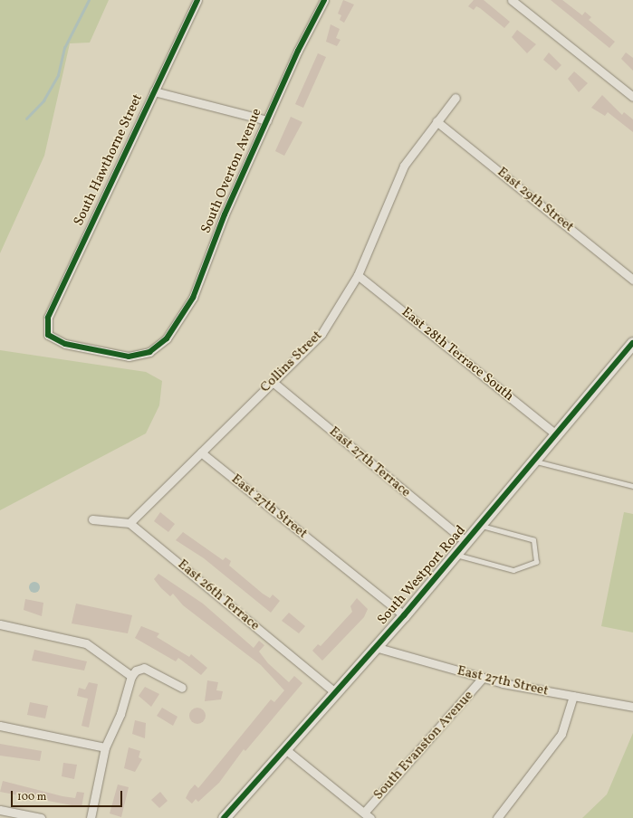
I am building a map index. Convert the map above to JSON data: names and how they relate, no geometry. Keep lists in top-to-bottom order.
{
  "streets": {
    "street": [
      "South Hawthorne Street",
      "South Overton Avenue",
      "East 29th Street",
      "East 28th Terrace South",
      "Collins Street",
      "East 27th Terrace",
      "East 27th Street",
      "South Westport Road",
      "East 26th Terrace",
      "South Evanston Avenue"
    ]
  },
  "crossings": [
    ["South Hawthorne Street", "South Overton Avenue"],
    ["East 29th Street", "Collins Street"],
    ["East 28th Terrace South", "Collins Street"],
    ["East 28th Terrace South", "South Westport Road"],
    ["Collins Street", "East 27th Terrace"],
    ["Collins Street", "East 27th Street"],
    ["Collins Street", "East 26th Terrace"],
    ["East 27th Terrace", "South Westport Road"],
    ["East 27th Street", "South Westport Road"],
    ["East 27th Street", "South Evanston Avenue"],
    ["South Westport Road", "East 26th Terrace"]
  ],
  "scale_bar": "100 m"
}
